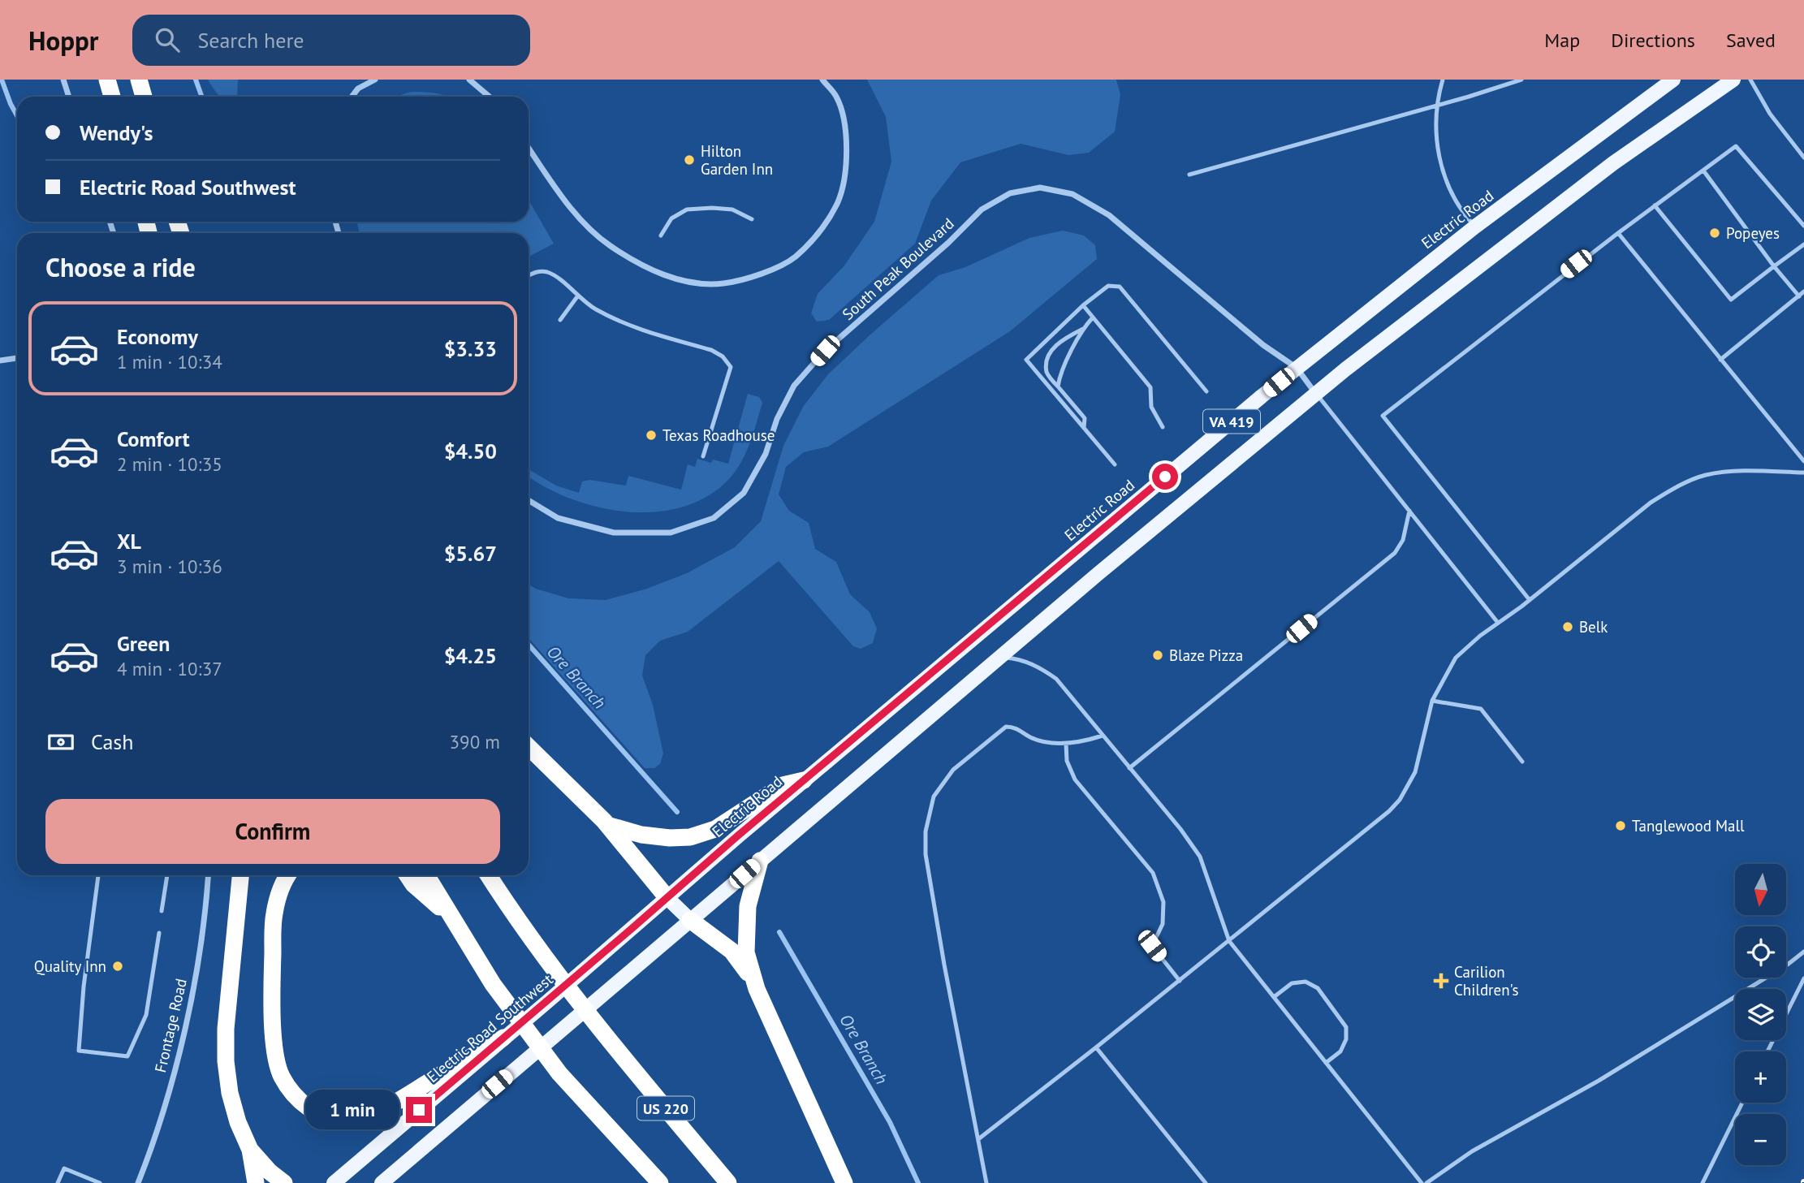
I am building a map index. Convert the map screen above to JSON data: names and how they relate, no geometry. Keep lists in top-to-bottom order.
{
  "streets": {
    "highway": ["US 220"],
    "main road": ["Electric Road", "VA 419", "Electric Road Southwest"],
    "street": ["South Peak Boulevard", "Frontage Road"]
  },
  "crossings": [
    ["Electric Road", "South Peak Boulevard"],
    ["Electric Road", "Electric Road Southwest"],
    ["South Peak Boulevard", "VA 419"]
  ],
  "water": ["Ore Branch"],
  "places": {
    "other": [
      "Hilton Garden Inn",
      "Popeyes",
      "Texas Roadhouse",
      "Belk",
      "Blaze Pizza",
      "Tanglewood Mall",
      "Quality Inn"
    ],
    "health": ["Carilion Children's"]
  },
  "north": "bottom",
  "page": {
    "header": "Hoppr",
    "search": "Search here",
    "nav": ["Map", "Directions", "Saved"],
    "banner": ["Wendy's", "Electric Road Southwest"],
    "heading": "Choose a ride",
    "list": [
      {
        "name": "Economy",
        "note": "1 min · 10:34",
        "value": "$3.33"
      },
      {
        "name": "Comfort",
        "note": "2 min · 10:35",
        "value": "$4.50"
      },
      {
        "name": "XL",
        "note": "3 min · 10:36",
        "value": "$5.67"
      },
      {
        "name": "Green",
        "note": "4 min · 10:37",
        "value": "$4.25"
      }
    ],
    "pay": ["Cash", "390 m"],
    "buttons": "Confirm",
    "map_buttons": ["+", "−"],
    "bubble": "1 min"
  }
}
